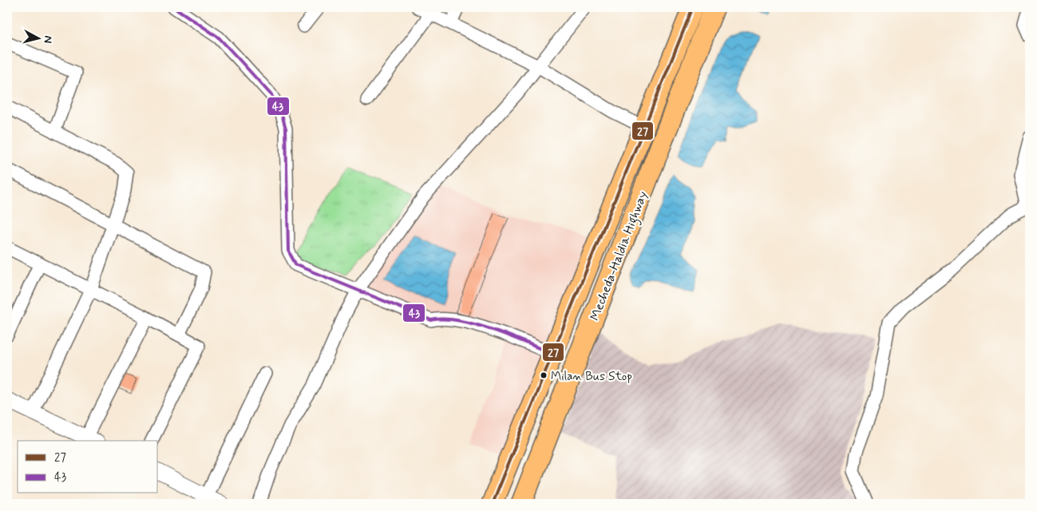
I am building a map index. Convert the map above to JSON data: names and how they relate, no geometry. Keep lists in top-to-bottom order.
{
  "streets": {
    "highway": ["Mecheda-Haldia Highway"]
  },
  "places": ["Milan Bus Stop"],
  "lines": ["transit line 27", "transit line 43"],
  "legend": ["27", "43"],
  "north": "right"
}
